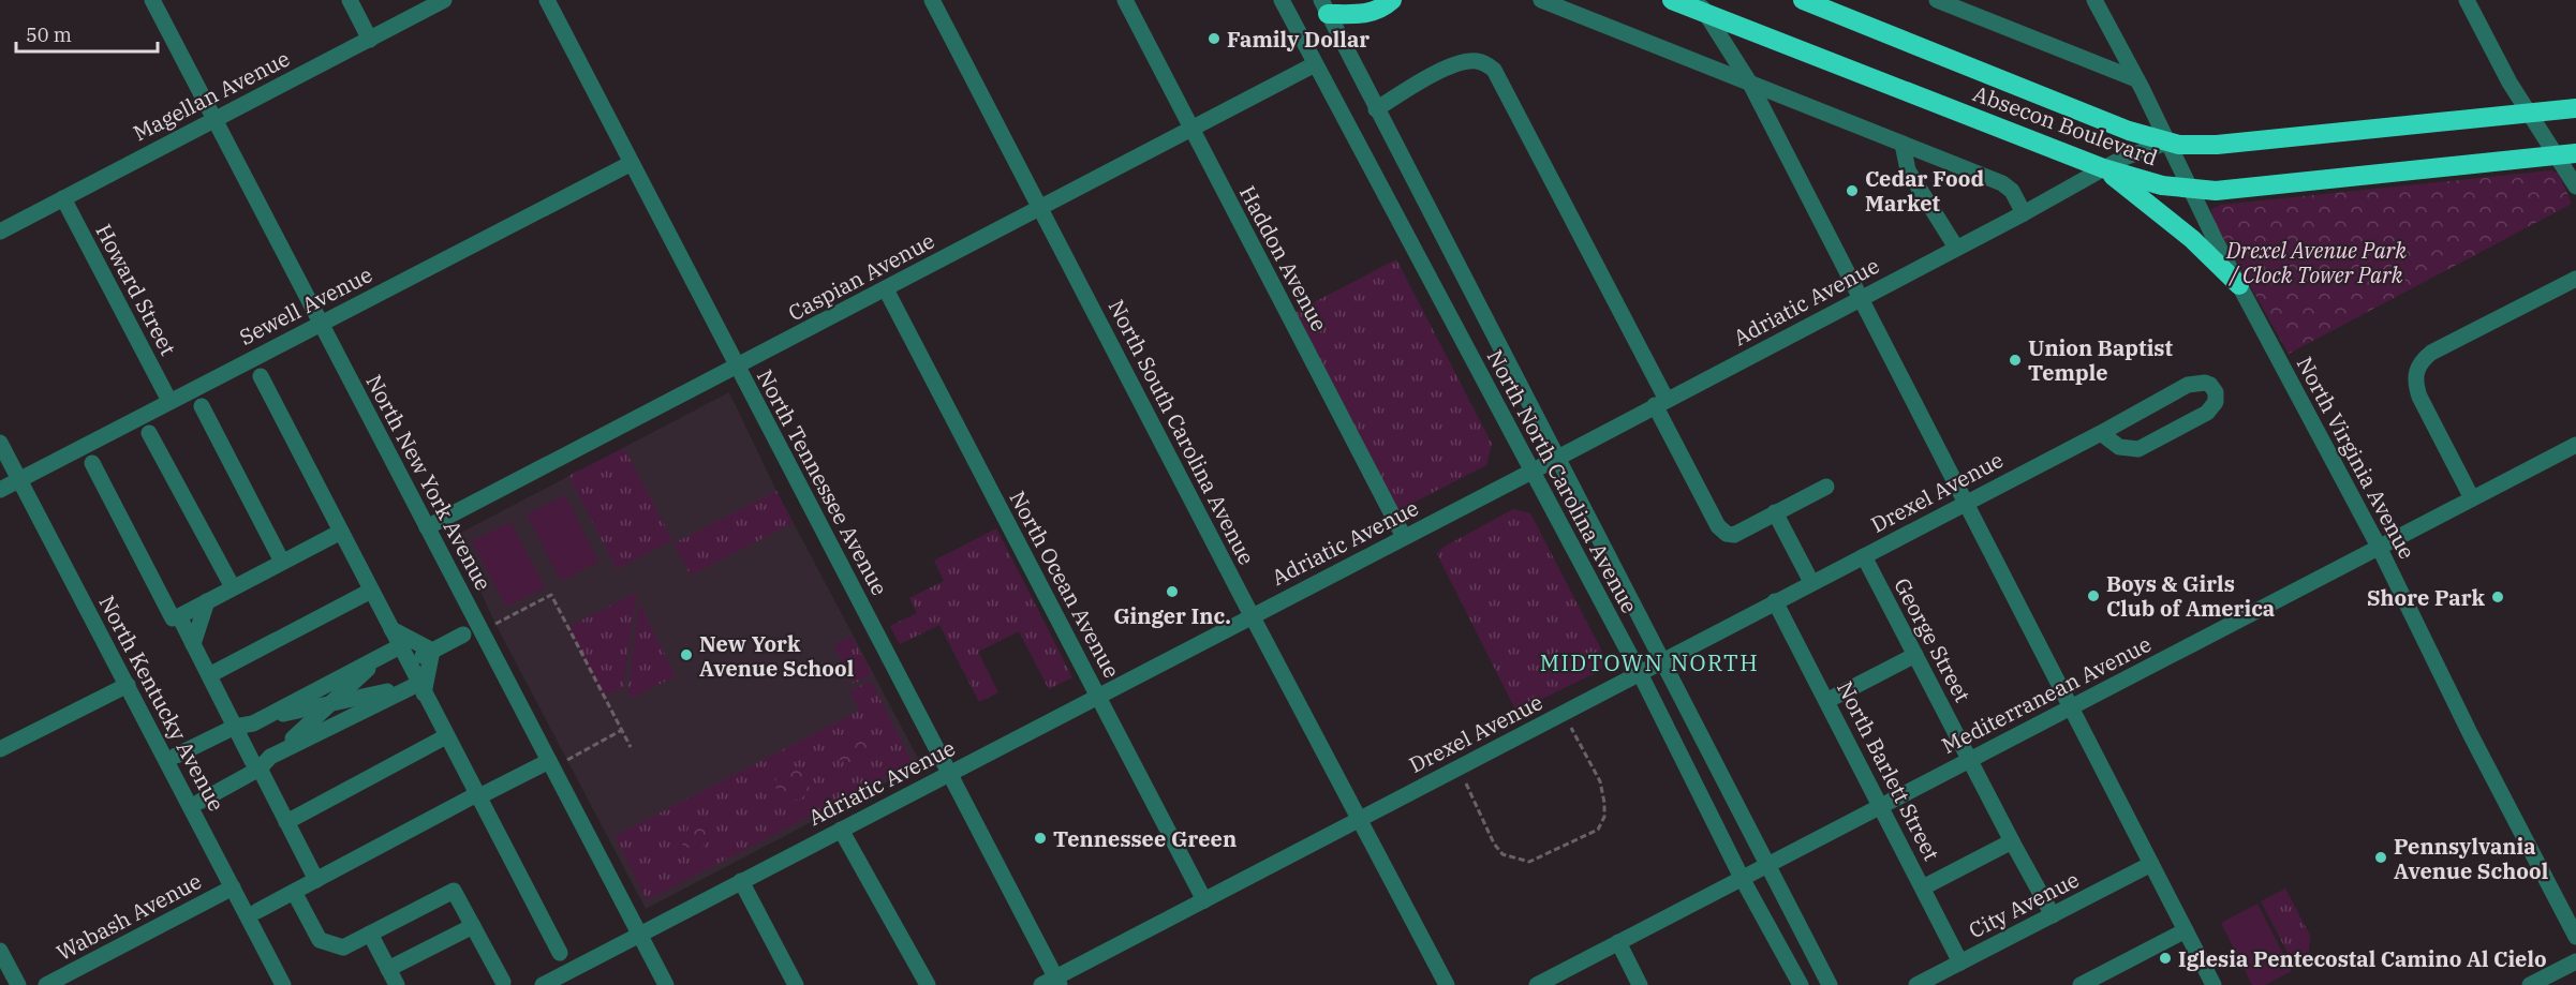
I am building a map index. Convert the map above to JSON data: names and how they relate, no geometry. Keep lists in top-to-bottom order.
{
  "streets": {
    "highway": ["Absecon Boulevard"],
    "street": [
      "Magellan Avenue",
      "Haddon Avenue",
      "Caspian Avenue",
      "Howard Street",
      "Adriatic Avenue",
      "Sewell Avenue",
      "North South Carolina Avenue",
      "North Virginia Avenue",
      "North North Carolina Avenue",
      "North New York Avenue",
      "North Tennessee Avenue",
      "Drexel Avenue",
      "North Ocean Avenue",
      "George Street",
      "Mediterranean Avenue",
      "North Kentucky Avenue",
      "North Barlett Street",
      "City Avenue",
      "Wabash Avenue"
    ]
  },
  "crossings": [
    ["Magellan Avenue", "Howard Street"],
    ["Magellan Avenue", "North New York Avenue"],
    ["Absecon Boulevard", "Adriatic Avenue"],
    ["Absecon Boulevard", "North Virginia Avenue"],
    ["Haddon Avenue", "Caspian Avenue"],
    ["Haddon Avenue", "Adriatic Avenue"],
    ["Caspian Avenue", "North South Carolina Avenue"],
    ["Caspian Avenue", "North North Carolina Avenue"],
    ["Caspian Avenue", "North New York Avenue"],
    ["Caspian Avenue", "North Tennessee Avenue"],
    ["Caspian Avenue", "North Ocean Avenue"],
    ["Howard Street", "Sewell Avenue"],
    ["Adriatic Avenue", "North South Carolina Avenue"],
    ["Adriatic Avenue", "North Virginia Avenue"],
    ["Adriatic Avenue", "North North Carolina Avenue"],
    ["Adriatic Avenue", "North New York Avenue"],
    ["Adriatic Avenue", "North Tennessee Avenue"],
    ["Adriatic Avenue", "North Ocean Avenue"],
    ["Sewell Avenue", "North New York Avenue"],
    ["Sewell Avenue", "North Tennessee Avenue"],
    ["Sewell Avenue", "North Kentucky Avenue"],
    ["North South Carolina Avenue", "Drexel Avenue"],
    ["North Virginia Avenue", "Mediterranean Avenue"],
    ["North North Carolina Avenue", "Drexel Avenue"],
    ["North North Carolina Avenue", "Mediterranean Avenue"],
    ["North Tennessee Avenue", "Drexel Avenue"],
    ["Drexel Avenue", "North Ocean Avenue"],
    ["Drexel Avenue", "George Street"],
    ["Drexel Avenue", "North Barlett Street"],
    ["George Street", "Mediterranean Avenue"],
    ["George Street", "City Avenue"],
    ["Mediterranean Avenue", "North Barlett Street"],
    ["North Kentucky Avenue", "Wabash Avenue"],
    ["North Barlett Street", "City Avenue"]
  ],
  "districts": ["MIDTOWN NORTH"],
  "parks": ["Drexel Avenue Park / Clock Tower Park"],
  "places": [
    "Family Dollar",
    "Cedar Food Market",
    "Union Baptist Temple",
    "Ginger Inc.",
    "Boys & Girls Club of America",
    "Shore Park",
    "New York Avenue School",
    "Tennessee Green",
    "Pennsylvania Avenue School",
    "Iglesia Pentecostal Camino Al Cielo"
  ],
  "scale_bar": "50 m"
}
